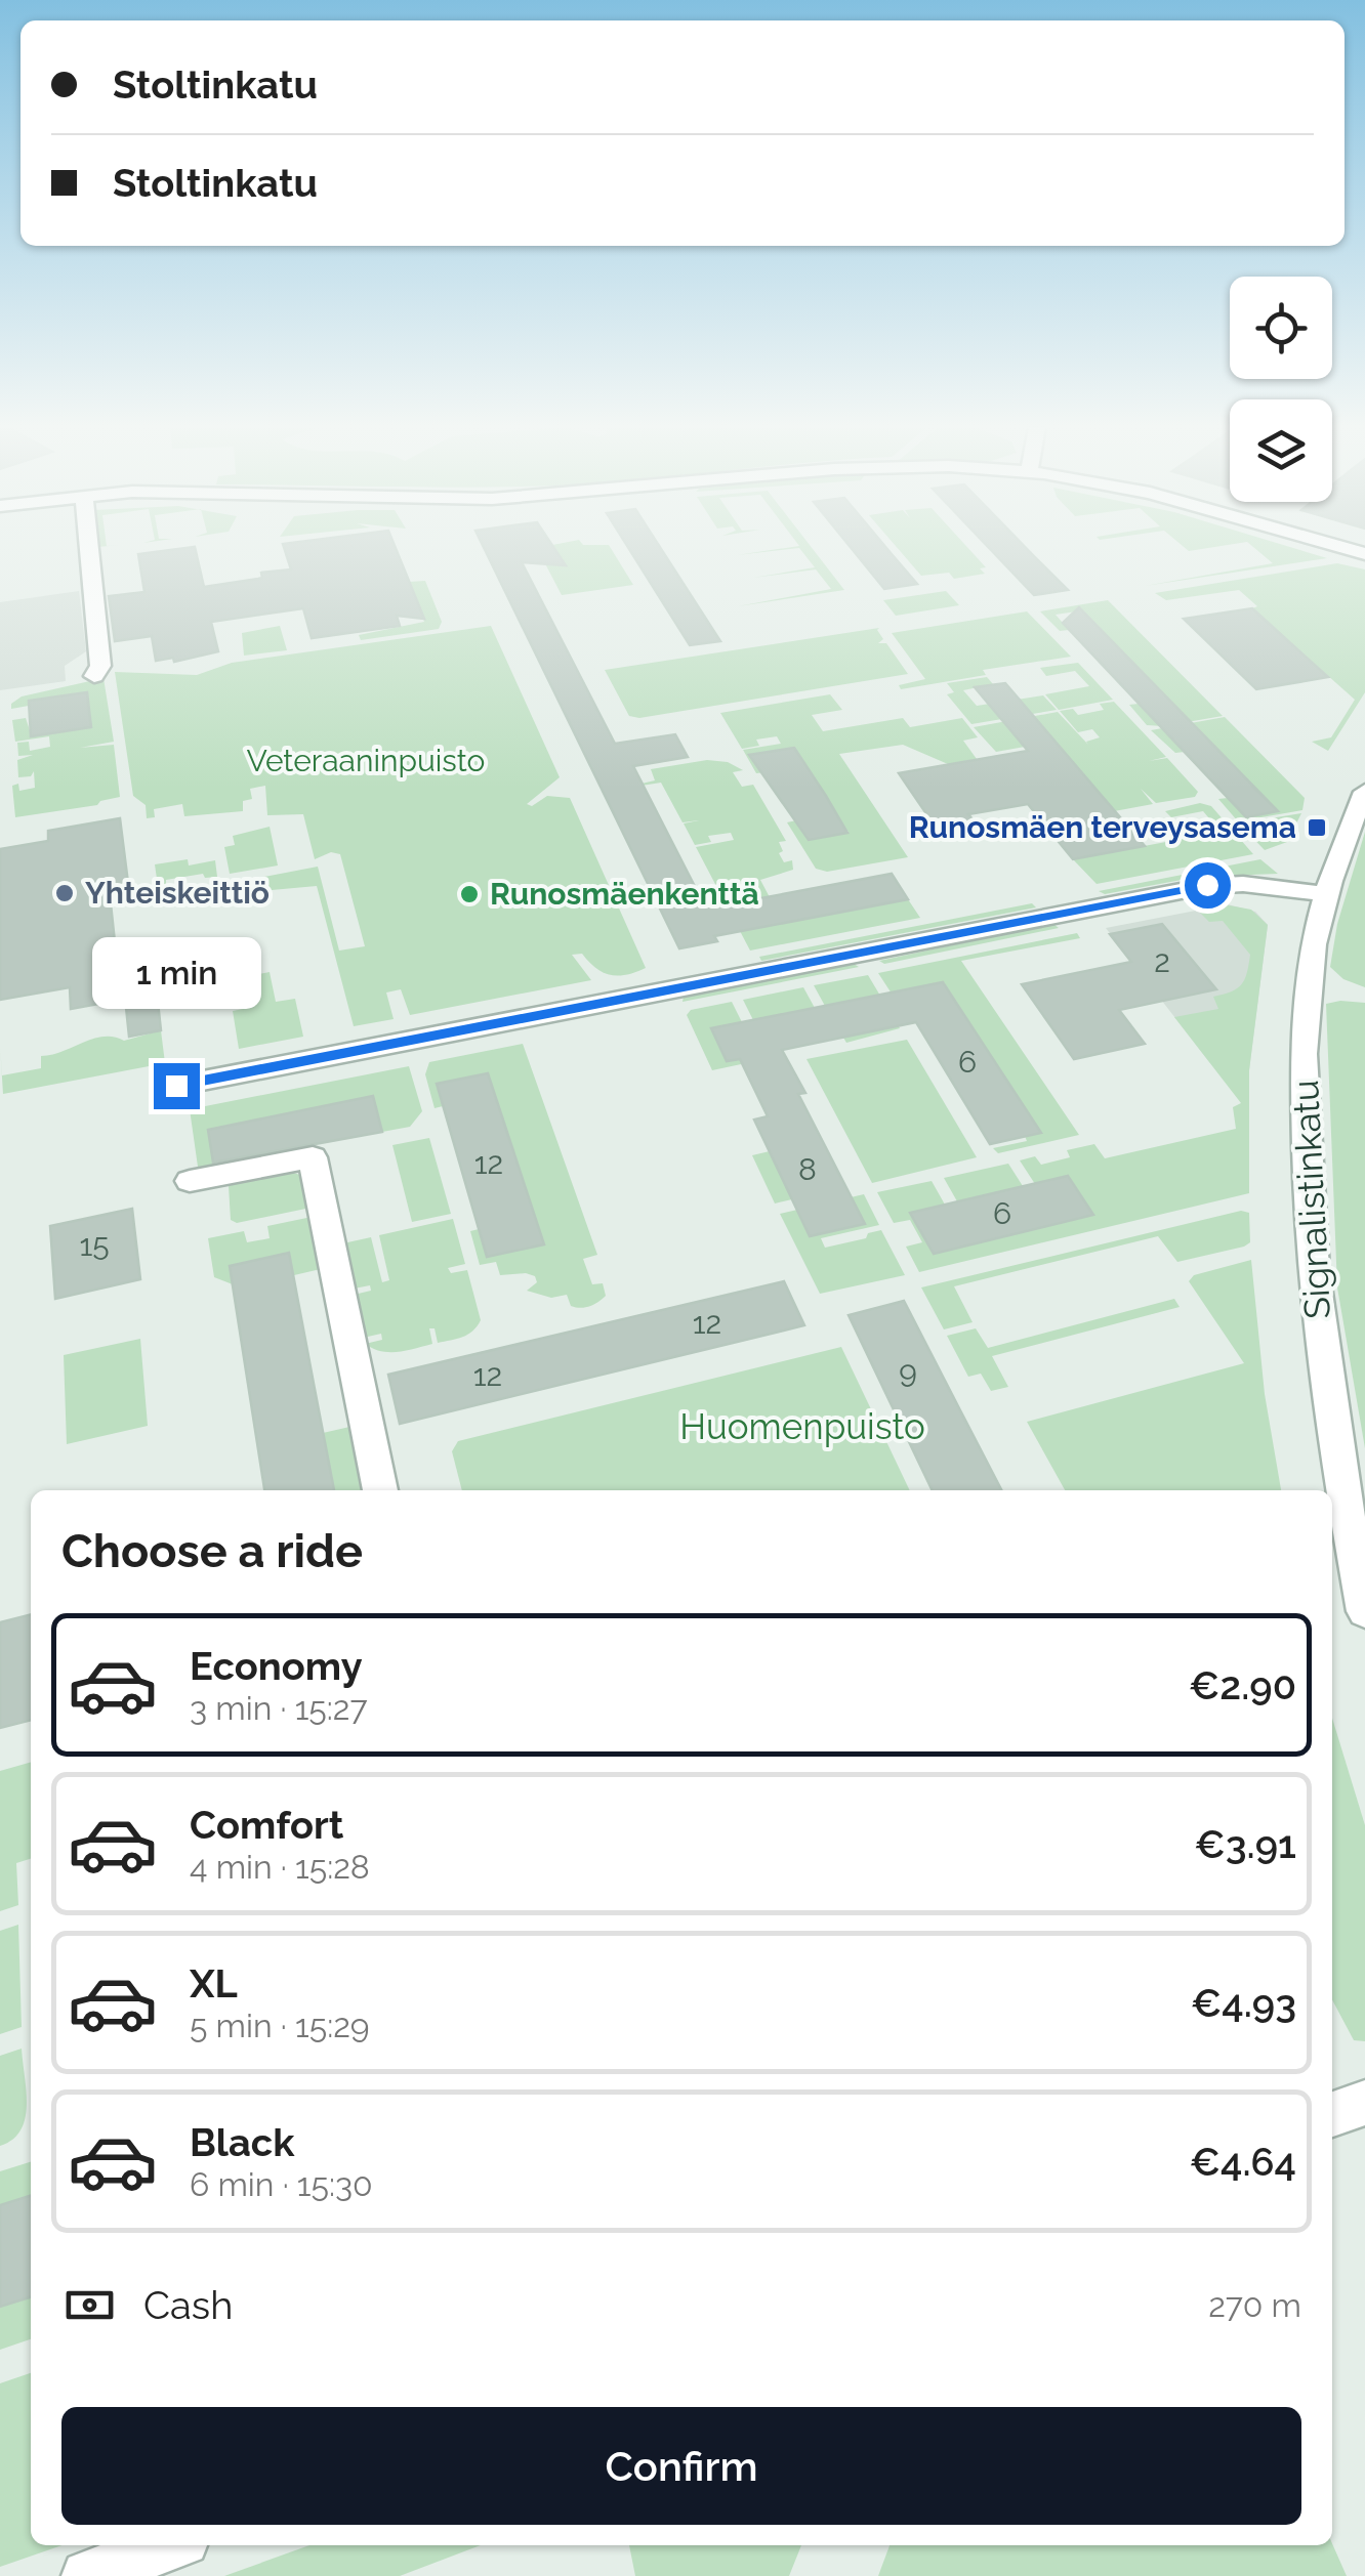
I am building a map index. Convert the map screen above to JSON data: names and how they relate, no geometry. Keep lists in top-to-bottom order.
{
  "streets": {
    "street": ["Signalistinkatu"]
  },
  "parks": ["Veteraaninpuisto", "Huomenpuisto"],
  "places": {
    "transit": ["Runosmäen terveysasema"],
    "other": ["Yhteiskeittiö", "Runosmäenkenttä"]
  },
  "house_numbers": [
    "2",
    "6",
    "12",
    "8",
    "6",
    "15",
    "12",
    "9",
    "12"
  ],
  "page": {
    "banner": ["Stoltinkatu", "Stoltinkatu"],
    "bubble": "1 min",
    "heading": "Choose a ride",
    "list": [
      {
        "name": "Economy",
        "note": "3 min · 15:27",
        "value": "€2.90"
      },
      {
        "name": "Comfort",
        "note": "4 min · 15:28",
        "value": "€3.91"
      },
      {
        "name": "XL",
        "note": "5 min · 15:29",
        "value": "€4.93"
      },
      {
        "name": "Black",
        "note": "6 min · 15:30",
        "value": "€4.64"
      }
    ],
    "pay": ["Cash", "270 m"],
    "buttons": "Confirm"
  }
}
